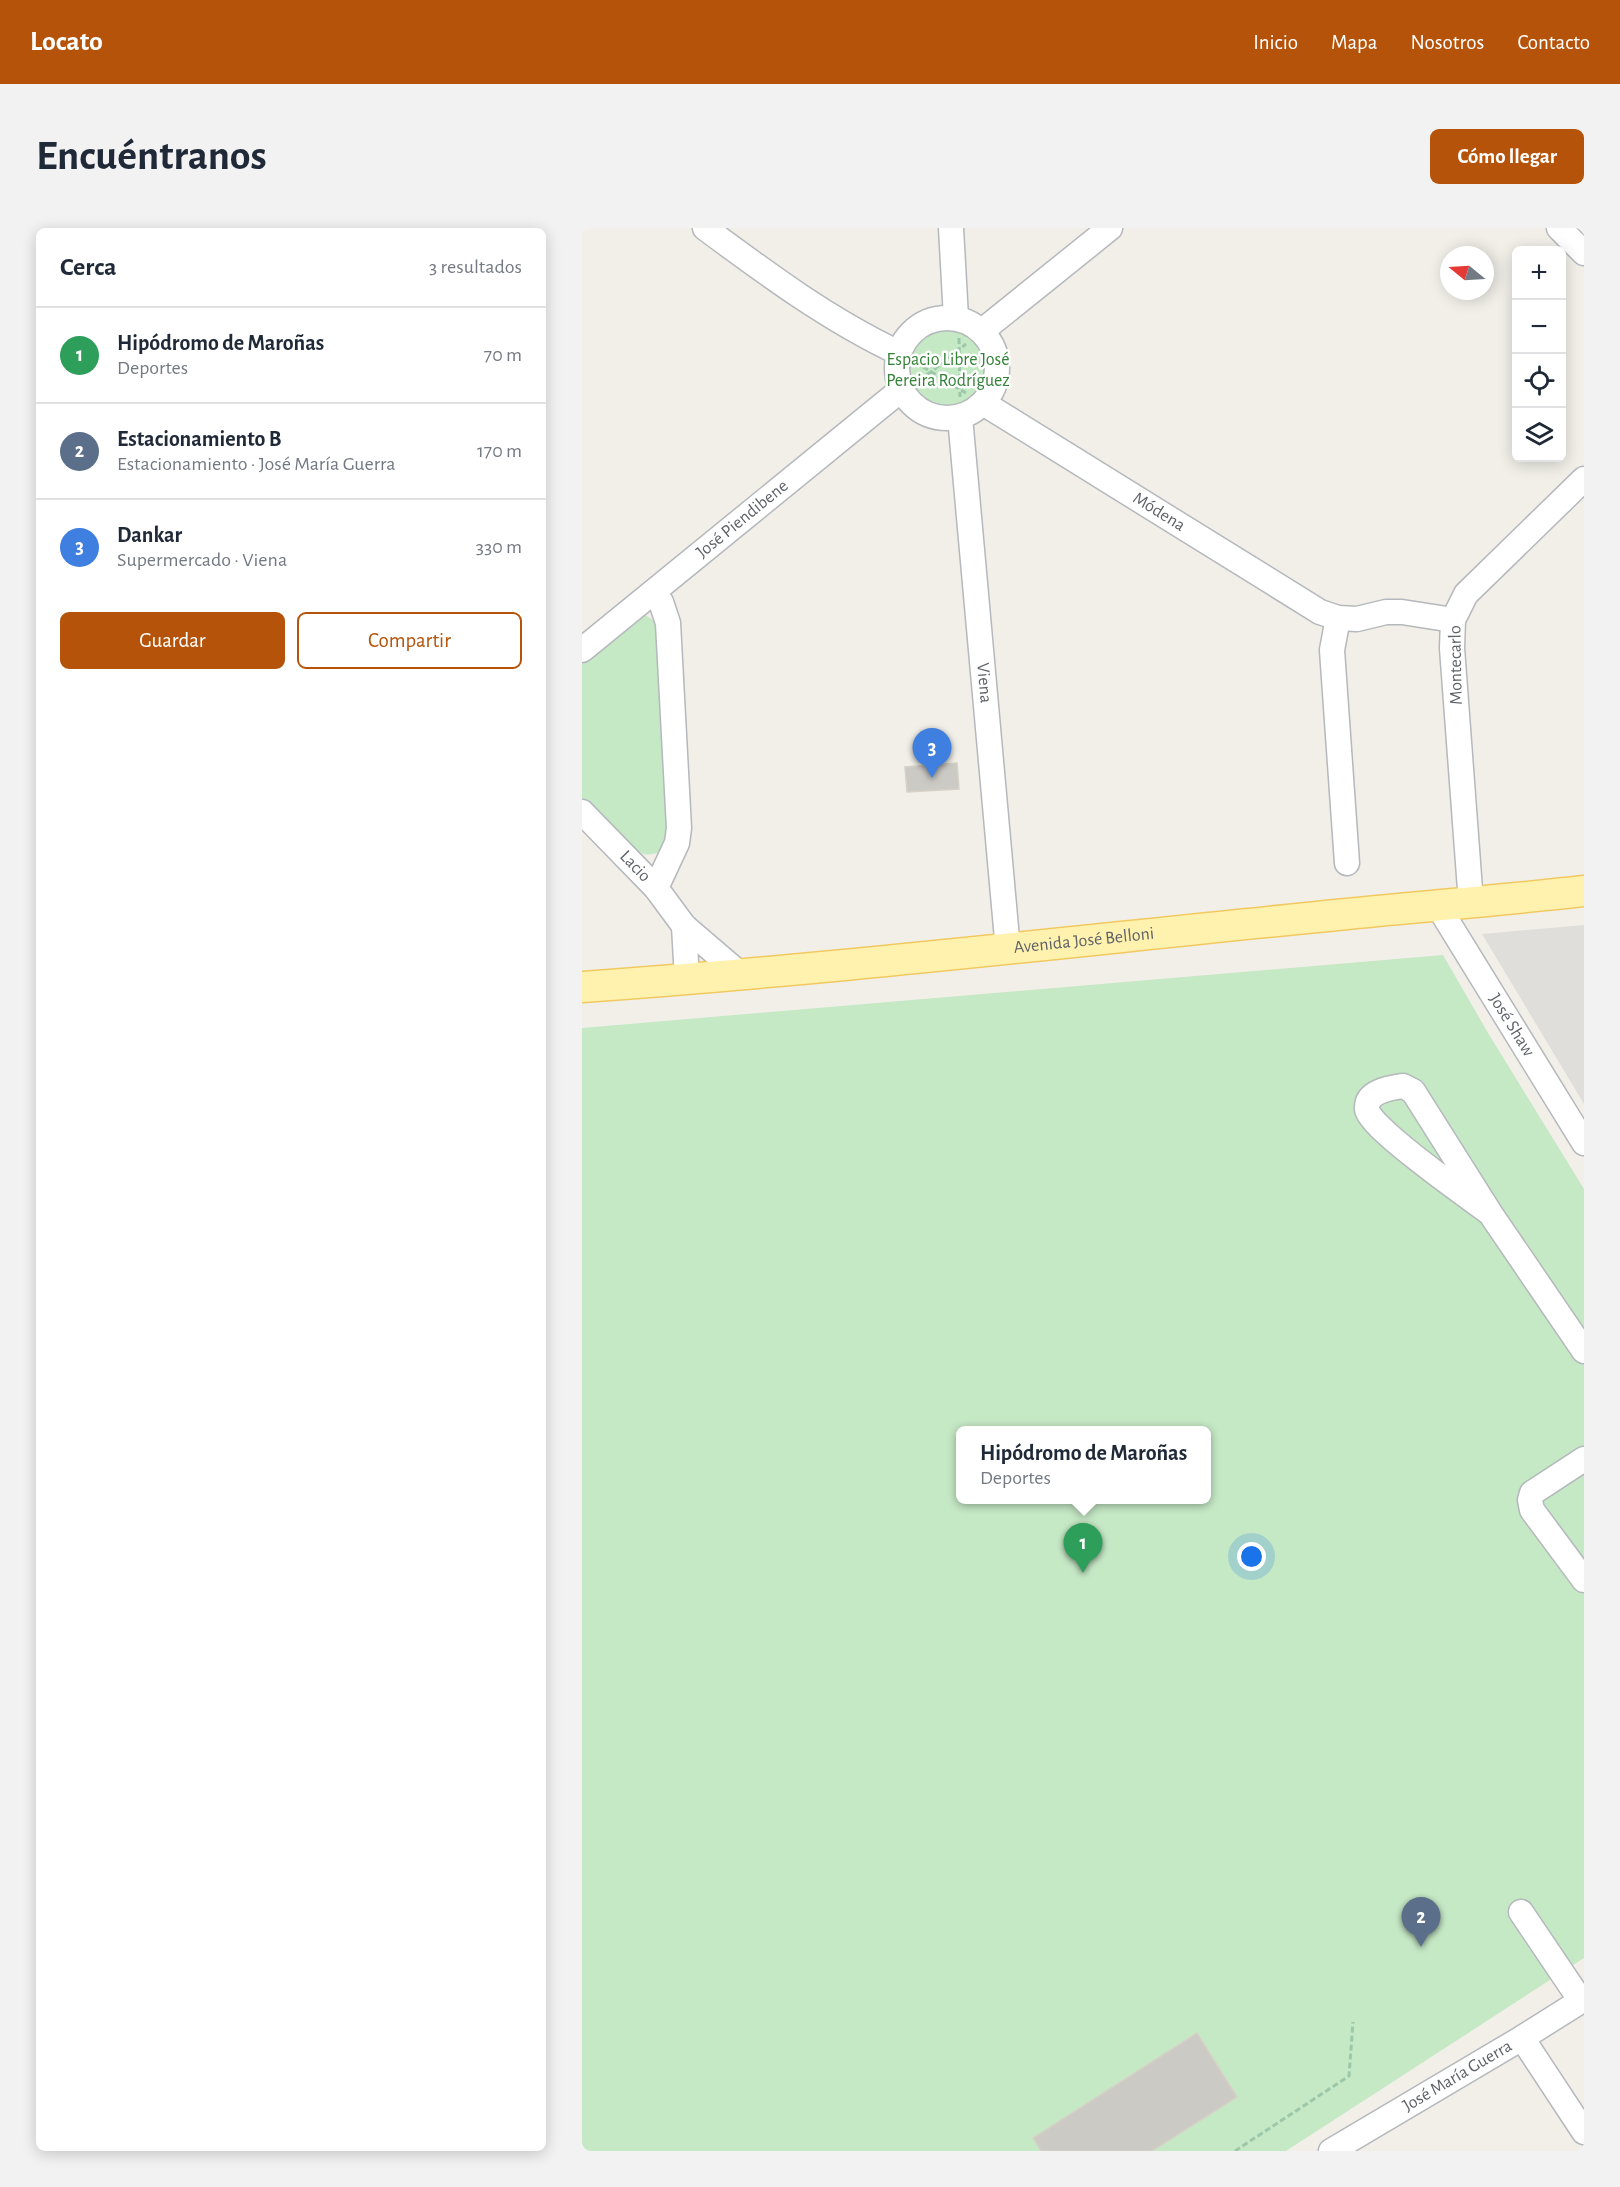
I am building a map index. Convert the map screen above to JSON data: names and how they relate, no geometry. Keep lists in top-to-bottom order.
{
  "streets": {
    "main road": ["Avenida José Belloni"],
    "street": [
      "Módena",
      "José Piendibene",
      "Montecarlo",
      "Viena",
      "Lacio",
      "José Shaw",
      "José María Guerra"
    ]
  },
  "crossings": [
    ["Módena", "Montecarlo"],
    ["Montecarlo", "Avenida José Belloni"],
    ["Viena", "Avenida José Belloni"],
    ["Lacio", "Avenida José Belloni"],
    ["Avenida José Belloni", "José Shaw"]
  ],
  "parks": ["Espacio Libre José Pereira Rodríguez"],
  "north": "left",
  "page": {
    "header": "Locato",
    "nav": [
      "Inicio",
      "Mapa",
      "Nosotros",
      "Contacto"
    ],
    "buttons": [
      "Cómo llegar",
      ["Guardar", "Compartir"]
    ],
    "title": "Encuéntranos",
    "heading": ["Cerca", "3 resultados"],
    "map_buttons": ["+", "−"],
    "list": [
      {
        "mark": "1",
        "name": "Hipódromo de Maroñas",
        "note": "Deportes",
        "value": "70 m"
      },
      {
        "mark": "2",
        "name": "Estacionamiento B",
        "note": "Estacionamiento · José María Guerra",
        "value": "170 m"
      },
      {
        "mark": "3",
        "name": "Dankar",
        "note": "Supermercado · Viena",
        "value": "330 m"
      }
    ],
    "pins": ["3", "1", "2"],
    "popup": ["Hipódromo de Maroñas", "Deportes"]
  }
}
